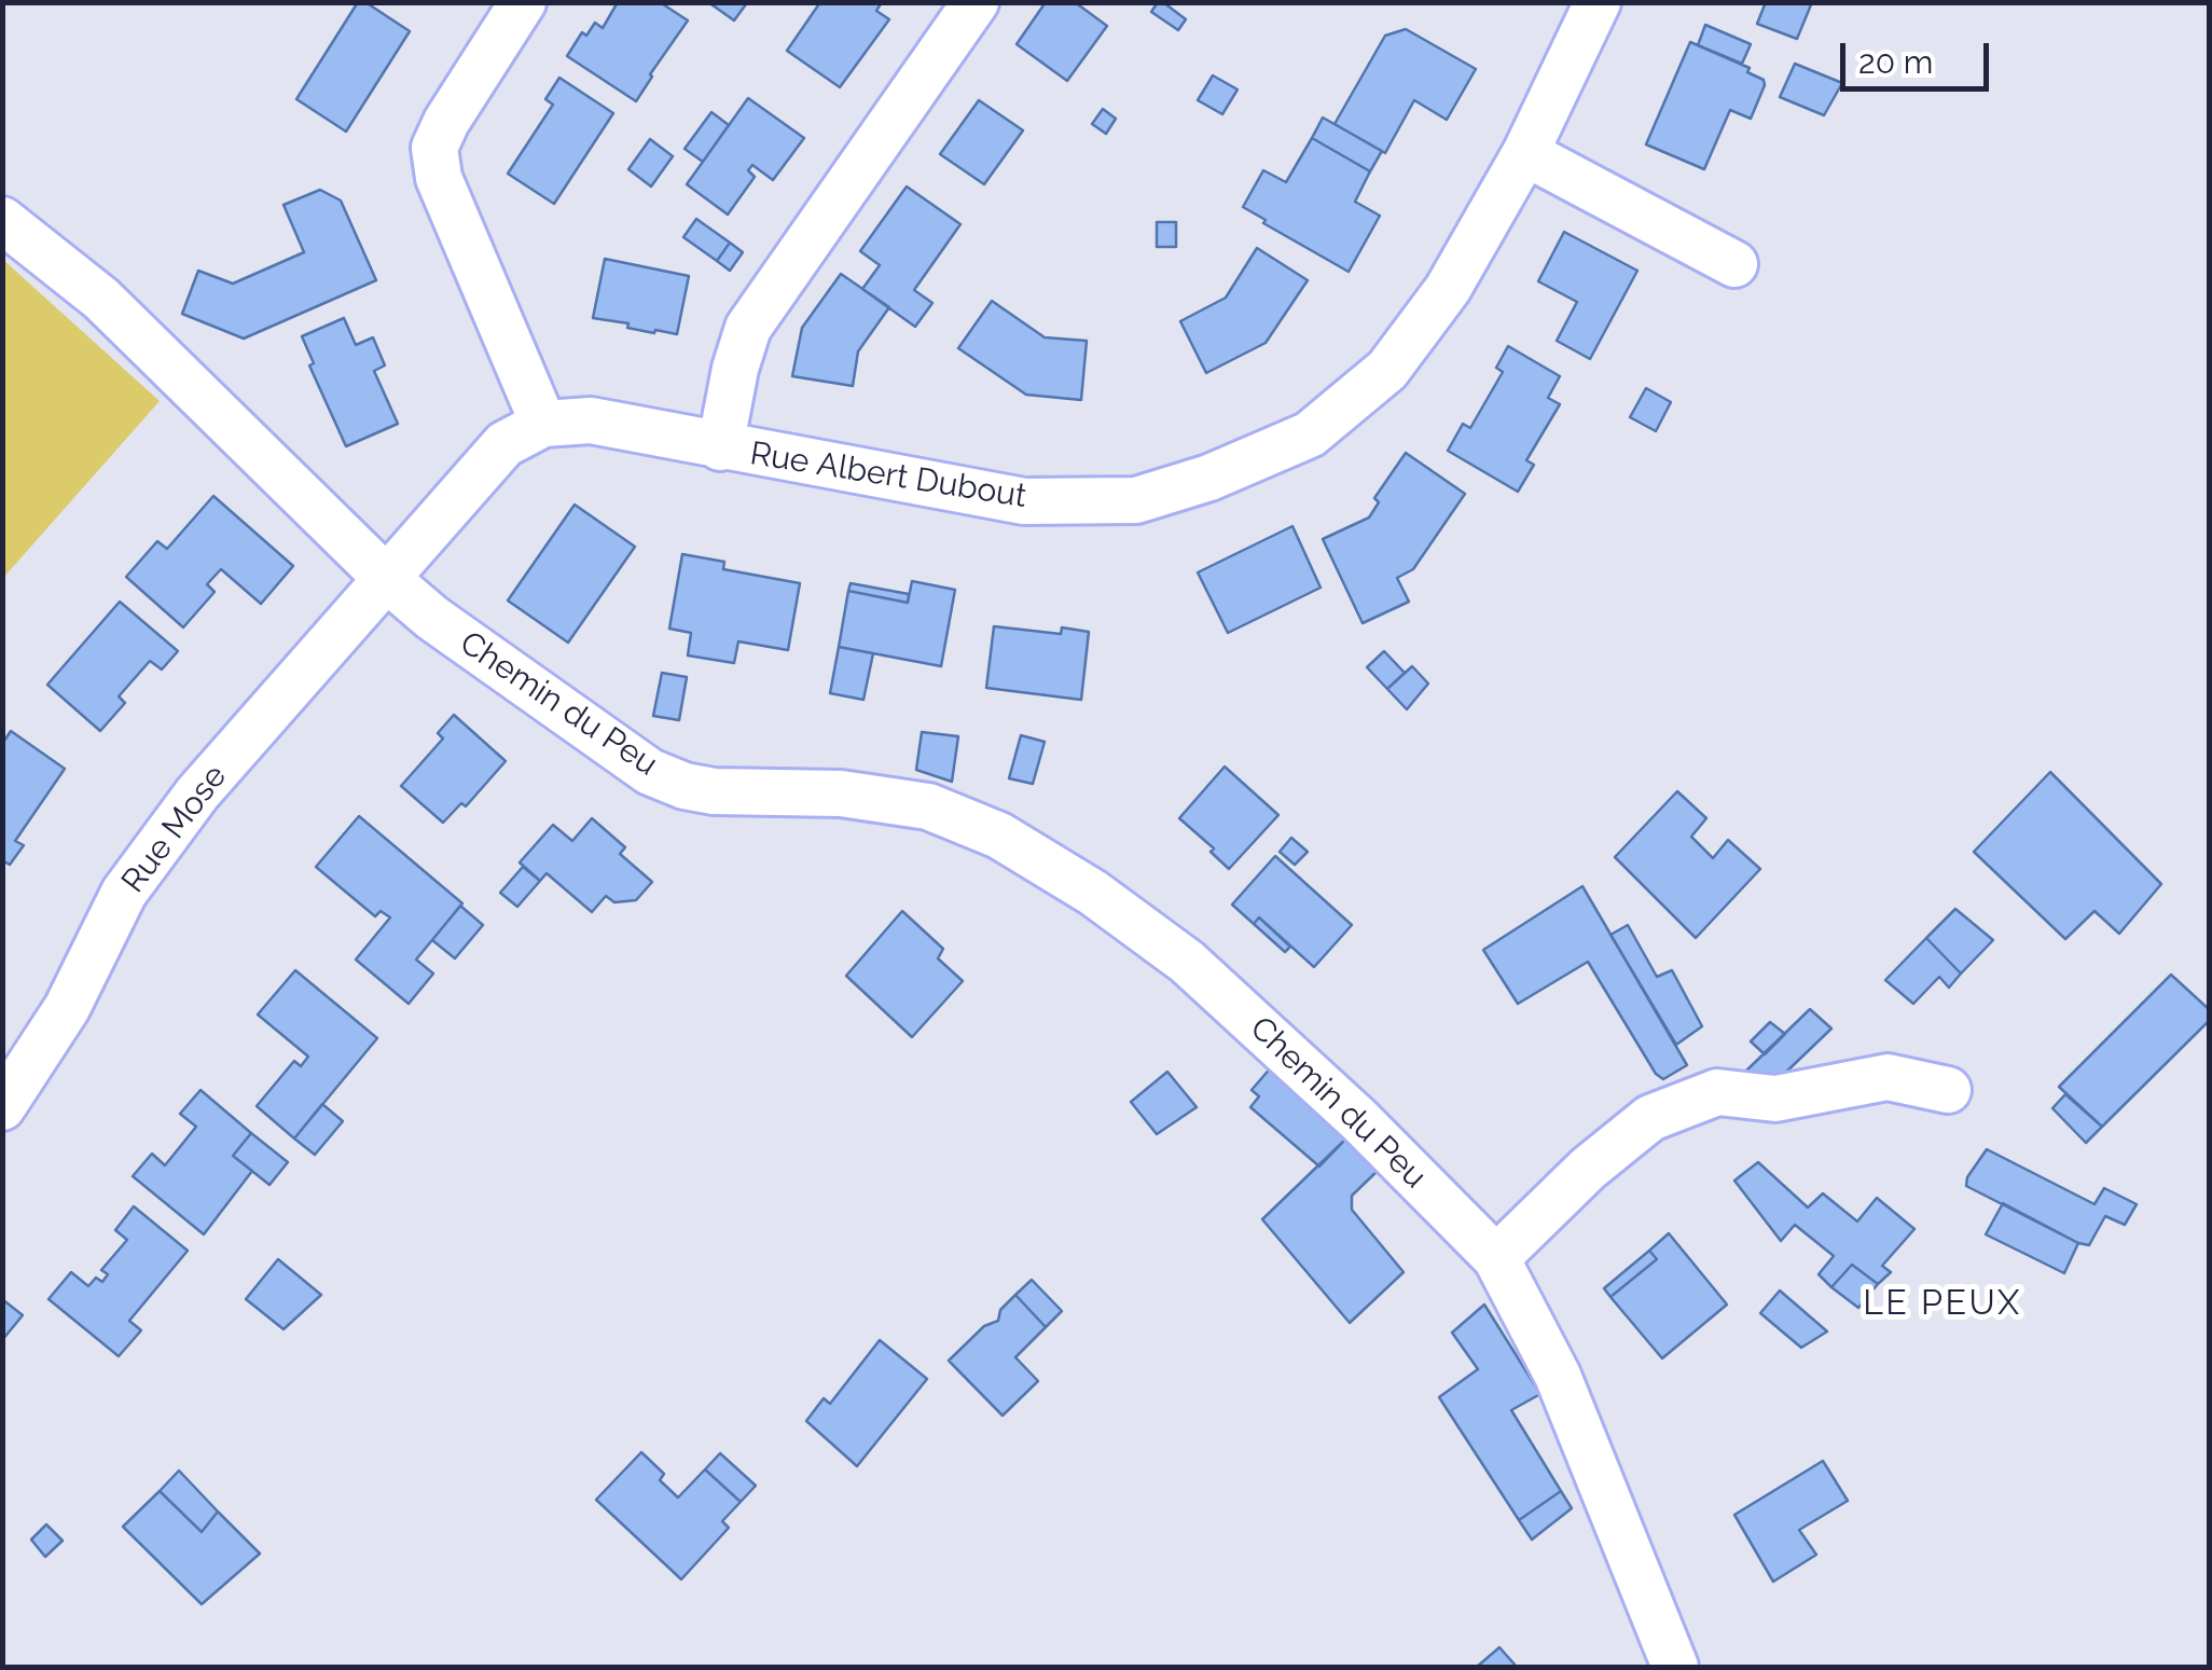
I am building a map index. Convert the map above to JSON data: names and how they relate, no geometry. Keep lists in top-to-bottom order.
{
  "streets": {
    "street": ["Rue Albert Dubout", "Chemin du Peu", "Rue Mose"]
  },
  "crossings": [
    ["Rue Albert Dubout", "Chemin du Peu"],
    ["Rue Albert Dubout", "Rue Mose"],
    ["Chemin du Peu", "Rue Mose"]
  ],
  "districts": ["LE PEUX"],
  "scale_bar": "20 m"
}
